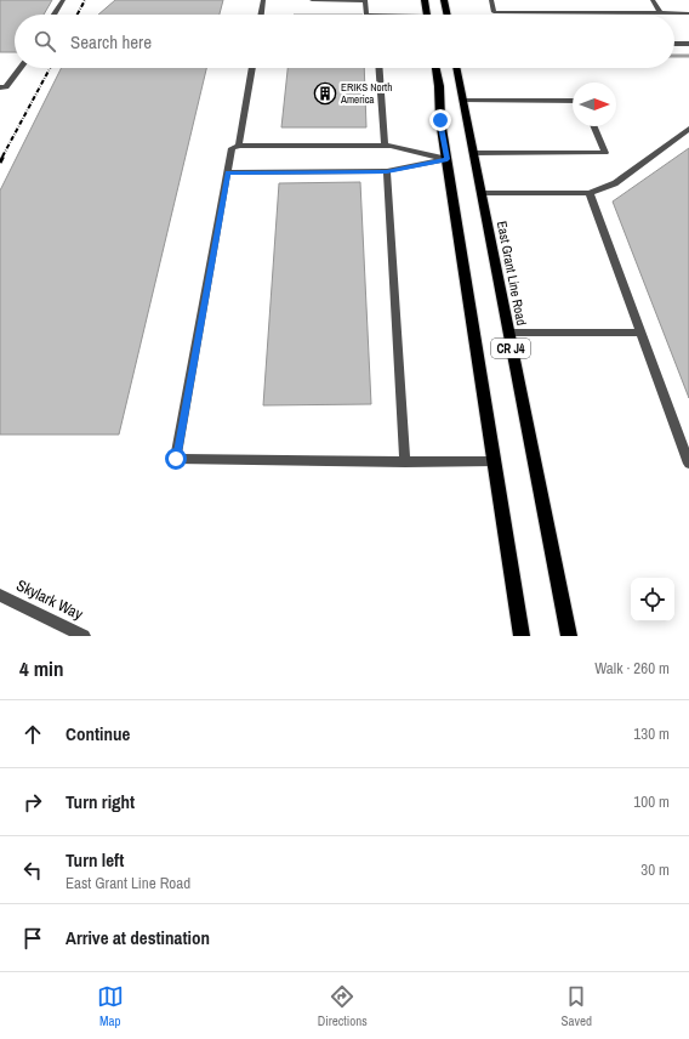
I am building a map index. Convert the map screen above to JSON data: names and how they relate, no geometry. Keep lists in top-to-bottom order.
{
  "streets": {
    "main road": ["East Grant Line Road", "CR J4"],
    "street": ["Skylark Way"]
  },
  "places": {
    "building": ["ERIKS North America"]
  },
  "north": "right",
  "page": {
    "search": "Search here",
    "heading": ["4 min", "Walk · 260 m"],
    "list": [
      ["Continue", "130 m"],
      ["Turn right", "100 m"],
      ["Turn left", "East Grant Line Road", "30 m"],
      "Arrive at destination"
    ],
    "nav": ["Map", "Directions", "Saved"]
  }
}
